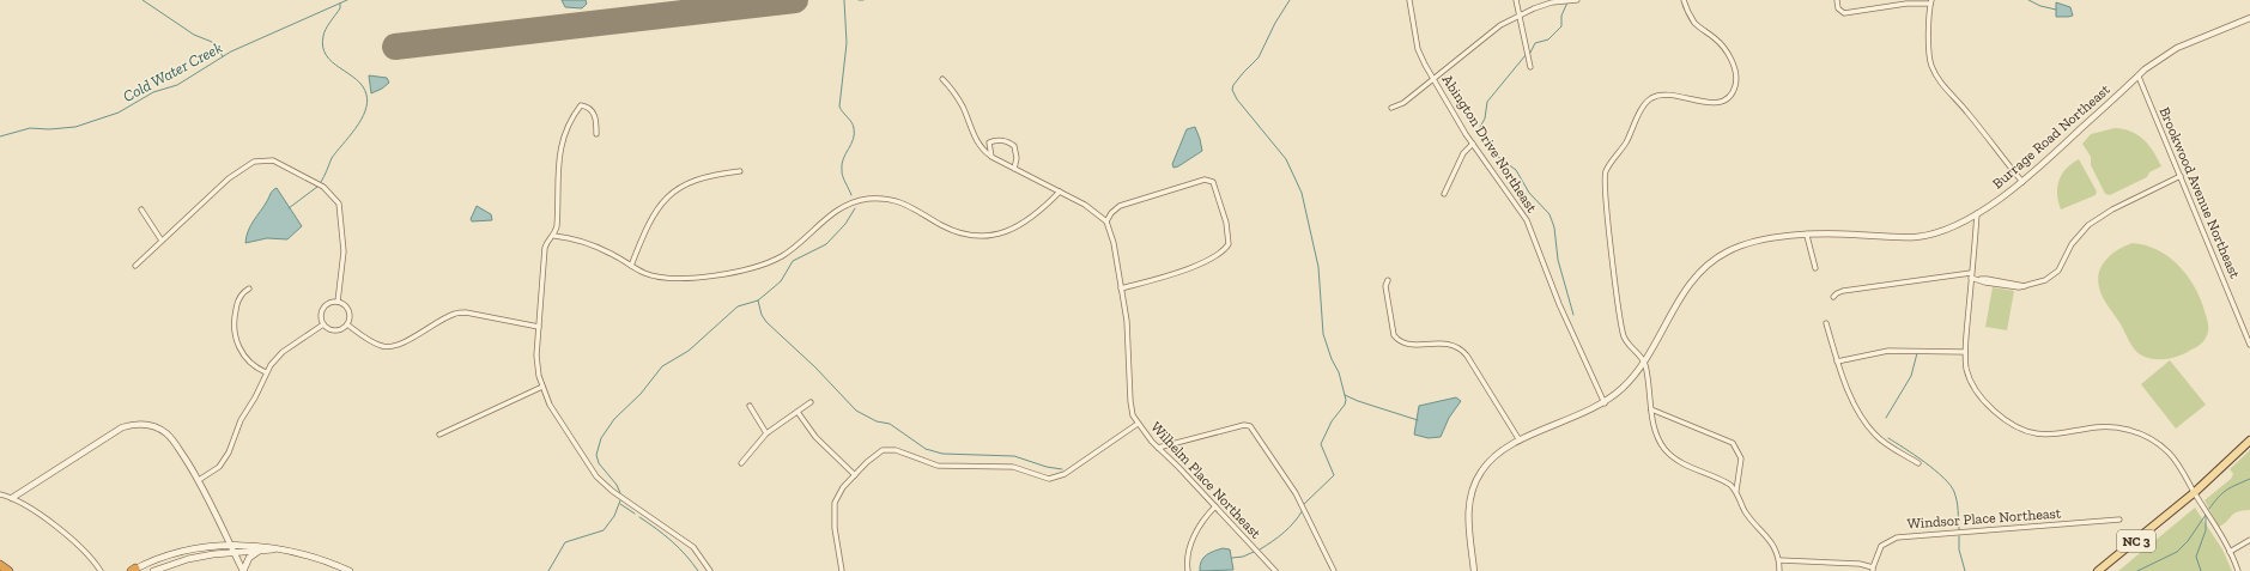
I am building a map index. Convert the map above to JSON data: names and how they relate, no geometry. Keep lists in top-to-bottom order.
{
  "streets": {
    "main road": ["NC 3"],
    "street": [
      "Burrage Road Northeast",
      "Abington Drive Northeast",
      "Brookwood Avenue Northeast",
      "Wilhelm Place Northeast",
      "Windsor Place Northeast"
    ]
  },
  "crossings": [
    ["Burrage Road Northeast", "Abington Drive Northeast"],
    ["Burrage Road Northeast", "Brookwood Avenue Northeast"]
  ],
  "water": ["Cold Water Creek"]
}
